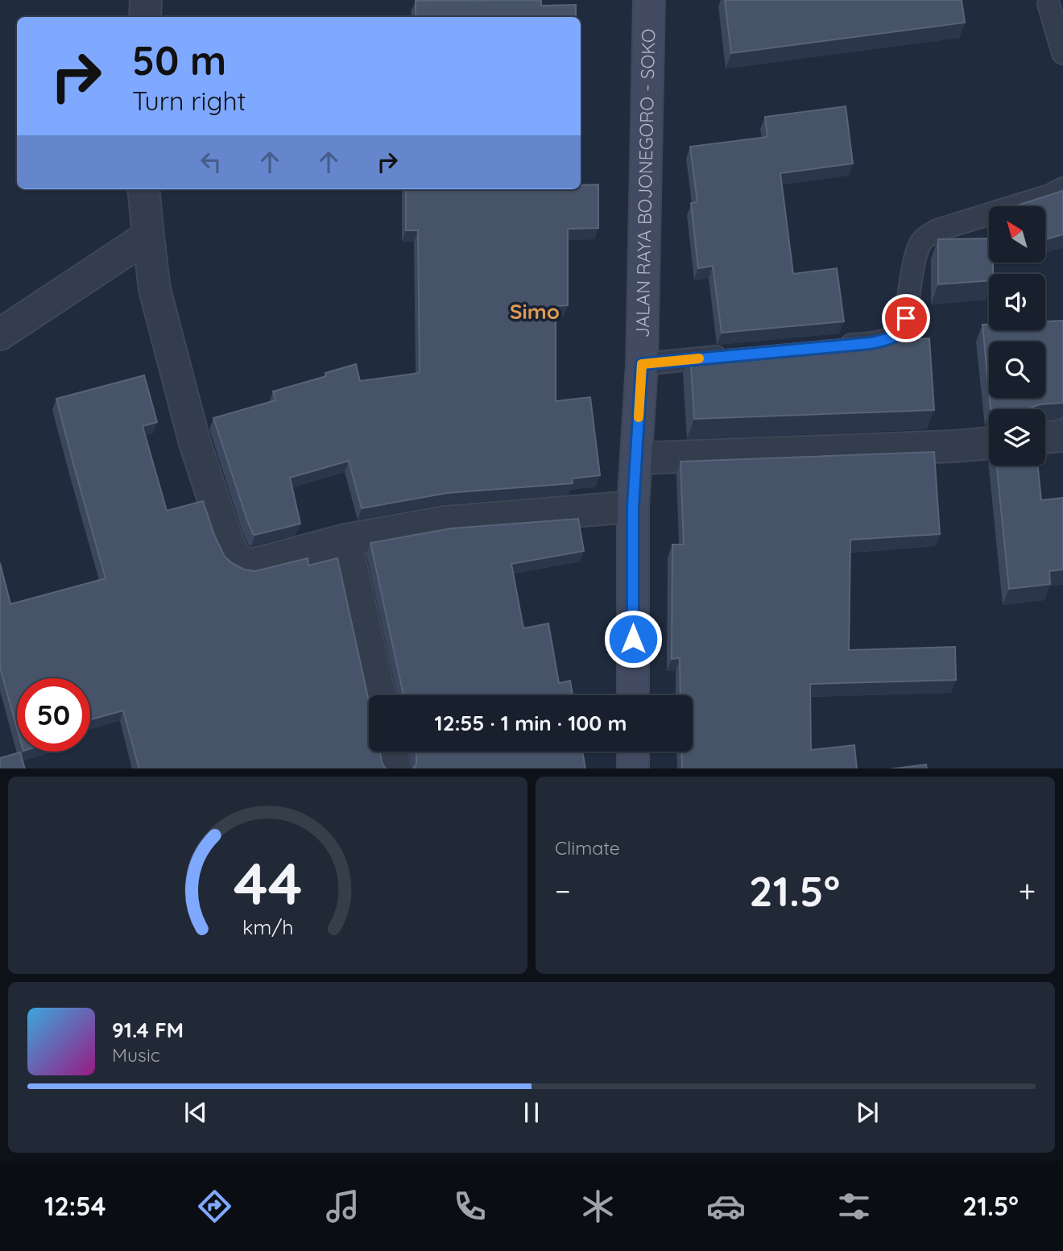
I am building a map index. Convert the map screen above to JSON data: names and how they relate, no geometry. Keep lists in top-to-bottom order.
{
  "streets": {
    "main road": ["JALAN RAYA BOJONEGORO - SOKO"]
  },
  "districts": ["Simo"],
  "north": "top left",
  "page": {
    "turn": ["50 m", "Turn right"],
    "limit": "50",
    "trip": "12:55 · 1 min · 100 m",
    "tile": "Climate",
    "heat": ["−", "21.5°", "+"],
    "song": ["91.4 FM", "Music"],
    "tabs": ["12:54", "21.5°"],
    "gauge": ["44", "km/h"]
  }
}
